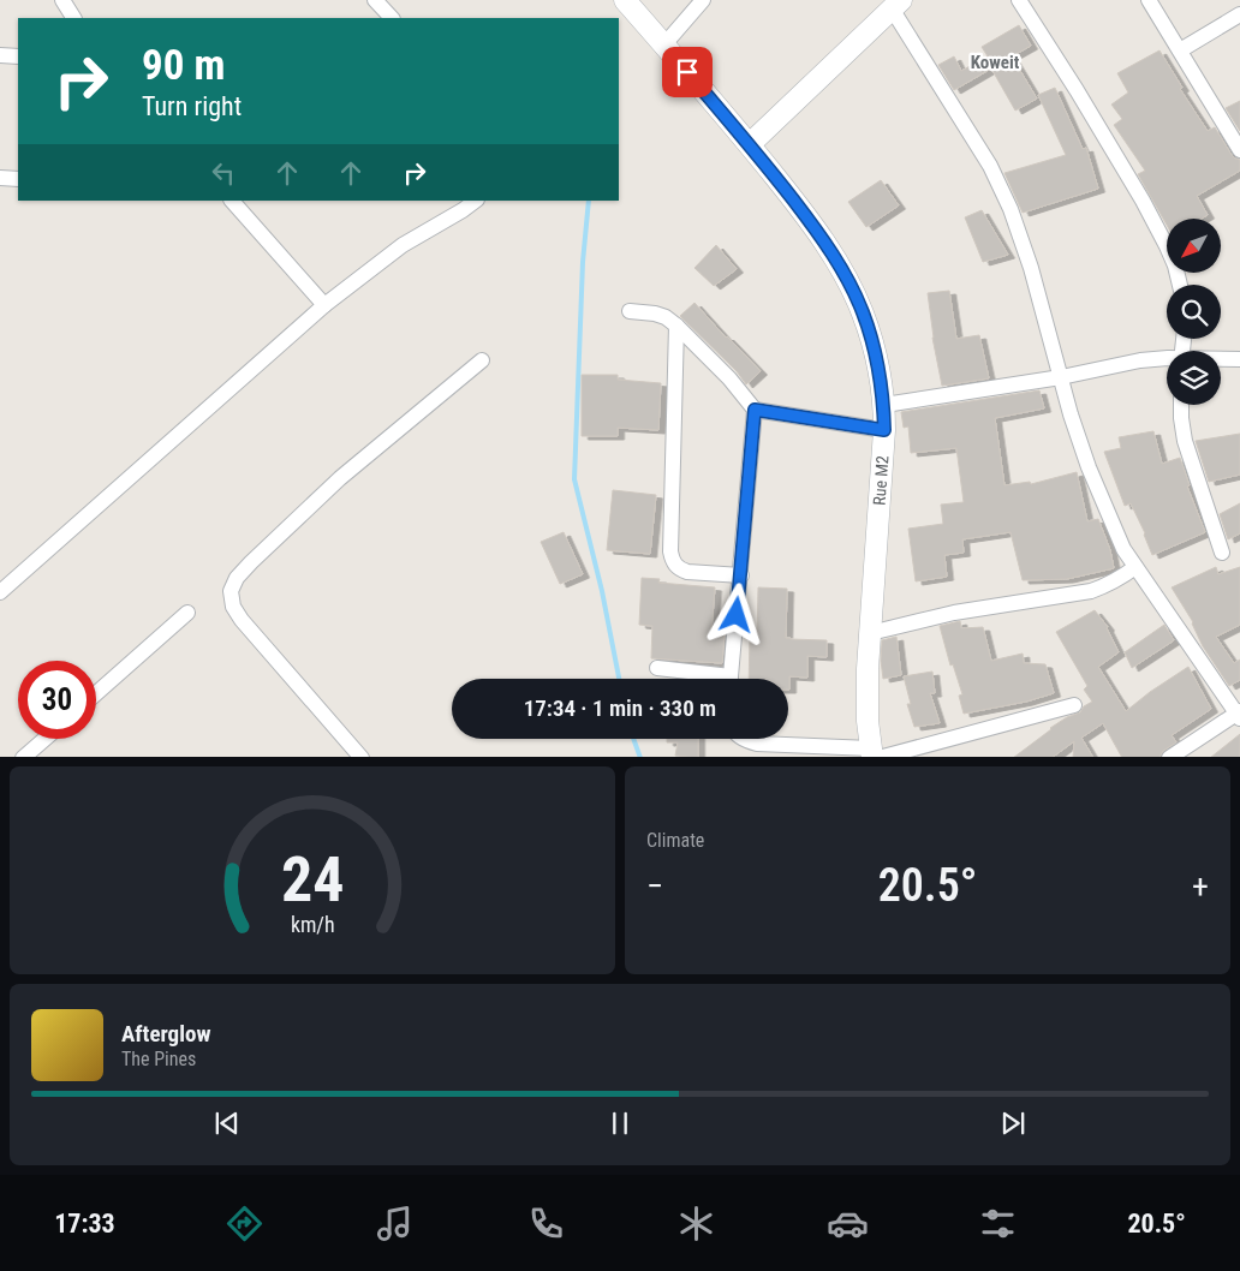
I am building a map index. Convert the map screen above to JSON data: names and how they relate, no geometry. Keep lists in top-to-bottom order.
{
  "streets": {
    "street": ["Rue M2"]
  },
  "districts": ["Koweit"],
  "north": "bottom left",
  "page": {
    "turn": ["90 m", "Turn right"],
    "limit": "30",
    "trip": "17:34 · 1 min · 330 m",
    "tile": "Climate",
    "heat": ["−", "20.5°", "+"],
    "song": ["Afterglow", "The Pines"],
    "tabs": ["17:33", "20.5°"],
    "gauge": ["24", "km/h"]
  }
}
